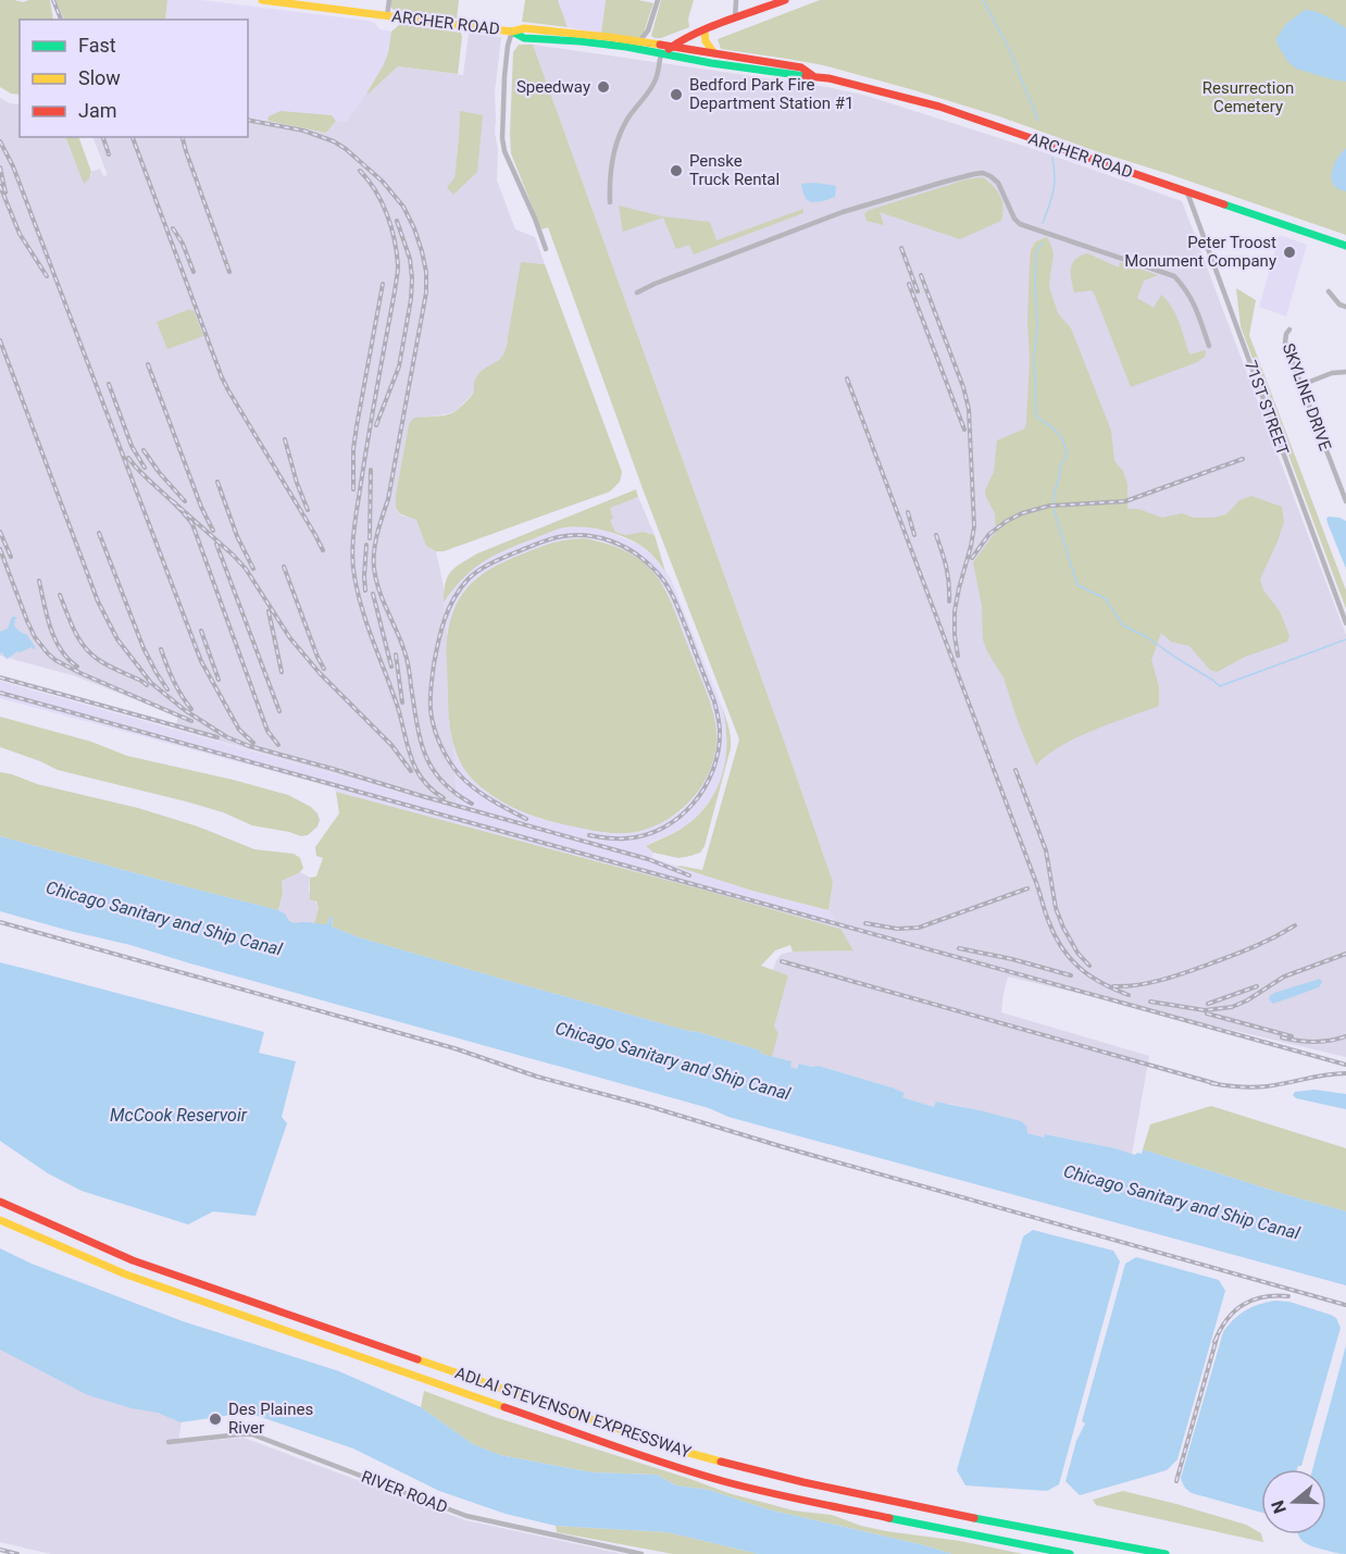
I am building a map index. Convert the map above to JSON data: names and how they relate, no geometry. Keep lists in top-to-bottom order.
{
  "streets": {
    "main road": ["ARCHER ROAD", "ADLAI STEVENSON EXPRESSWAY"],
    "street": ["SKYLINE DRIVE", "71ST STREET", "RIVER ROAD"]
  },
  "crossings": [
    ["ARCHER ROAD", "71ST STREET"]
  ],
  "water": ["Chicago Sanitary and Ship Canal", "McCook Reservoir"],
  "parks": ["Resurrection Cemetery"],
  "places": [
    "Speedway",
    "Bedford Park Fire Department Station #1",
    "Penske Truck Rental",
    "Peter Troost Monument Company",
    "Des Plaines River"
  ],
  "legend": ["Fast", "Slow", "Jam"],
  "north": "left"
}
